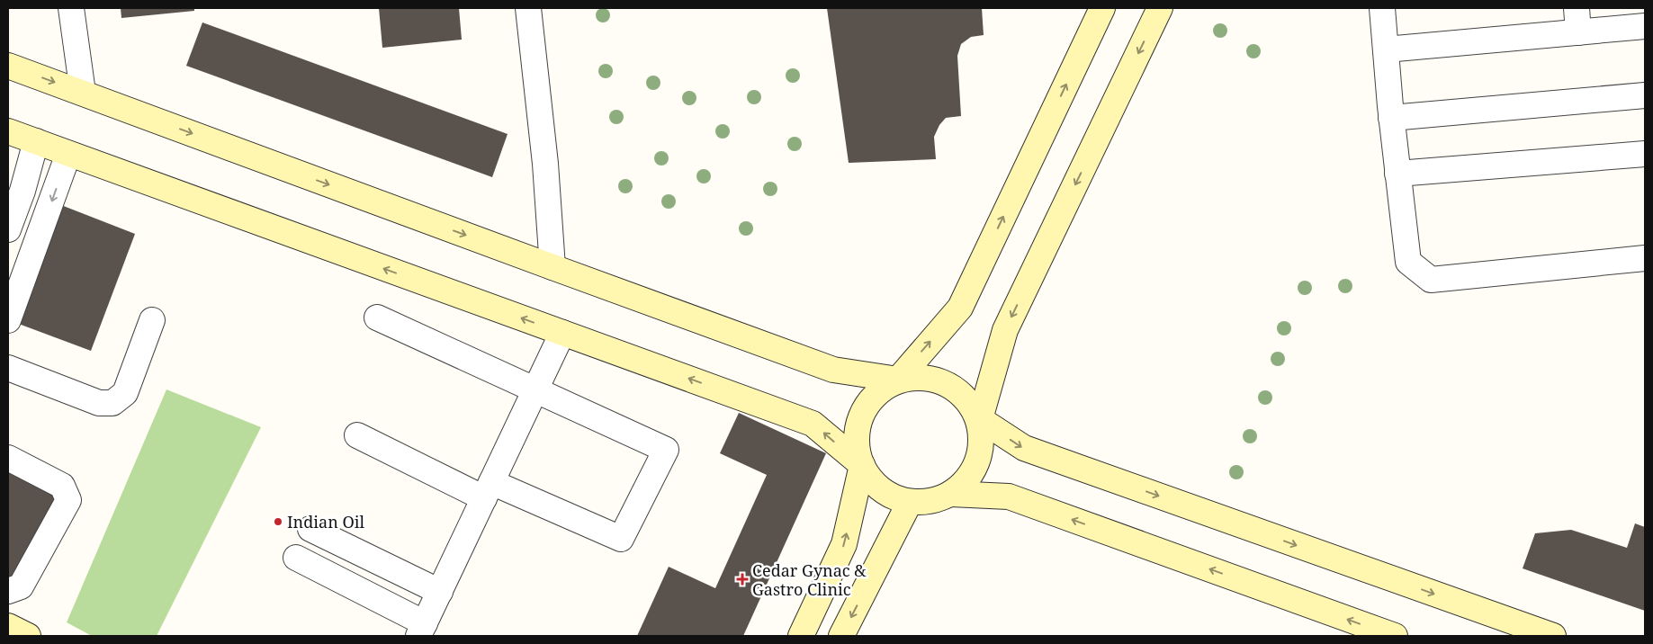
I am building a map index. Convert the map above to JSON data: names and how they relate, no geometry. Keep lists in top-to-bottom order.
{
  "places": {
    "other": ["Indian Oil"],
    "health": ["Cedar Gynac & Gastro Clinic"]
  }
}
